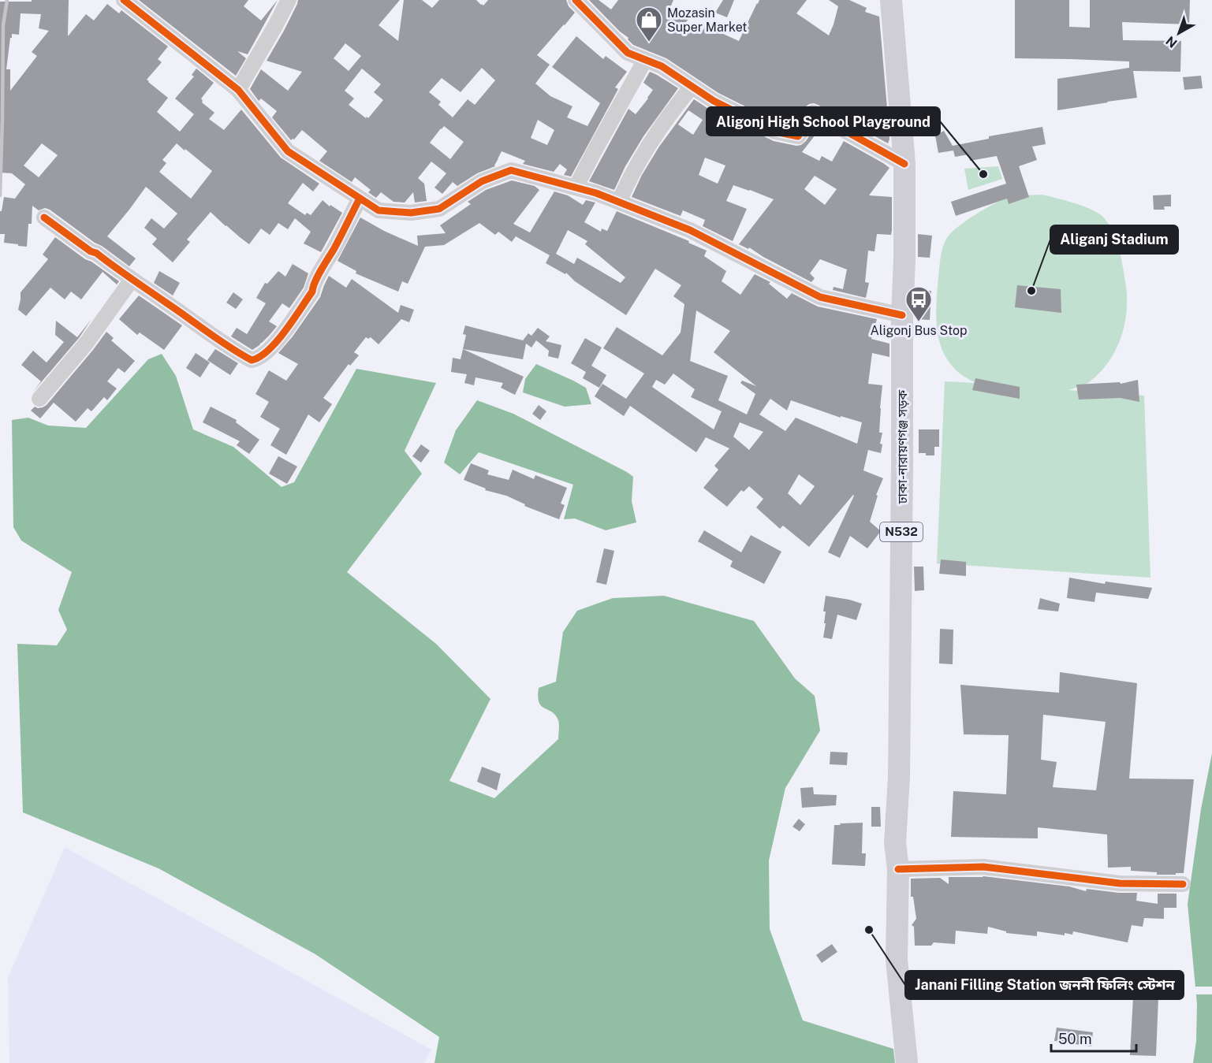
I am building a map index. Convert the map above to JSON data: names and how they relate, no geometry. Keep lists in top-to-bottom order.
{
  "streets": {
    "highway": ["ঢাকা-নারায়ণগঞ্জ সড়ক", "N532"]
  },
  "places": {
    "shop": ["Mozasin Super Market"],
    "other": ["Aligonj High School Playground", "Aliganj Stadium", "Janani Filling Station জননী ফিলিং স্টেশন"],
    "bus stop": ["Aligonj Bus Stop"]
  },
  "scale_bar": "50 m",
  "north": "bottom left"
}
